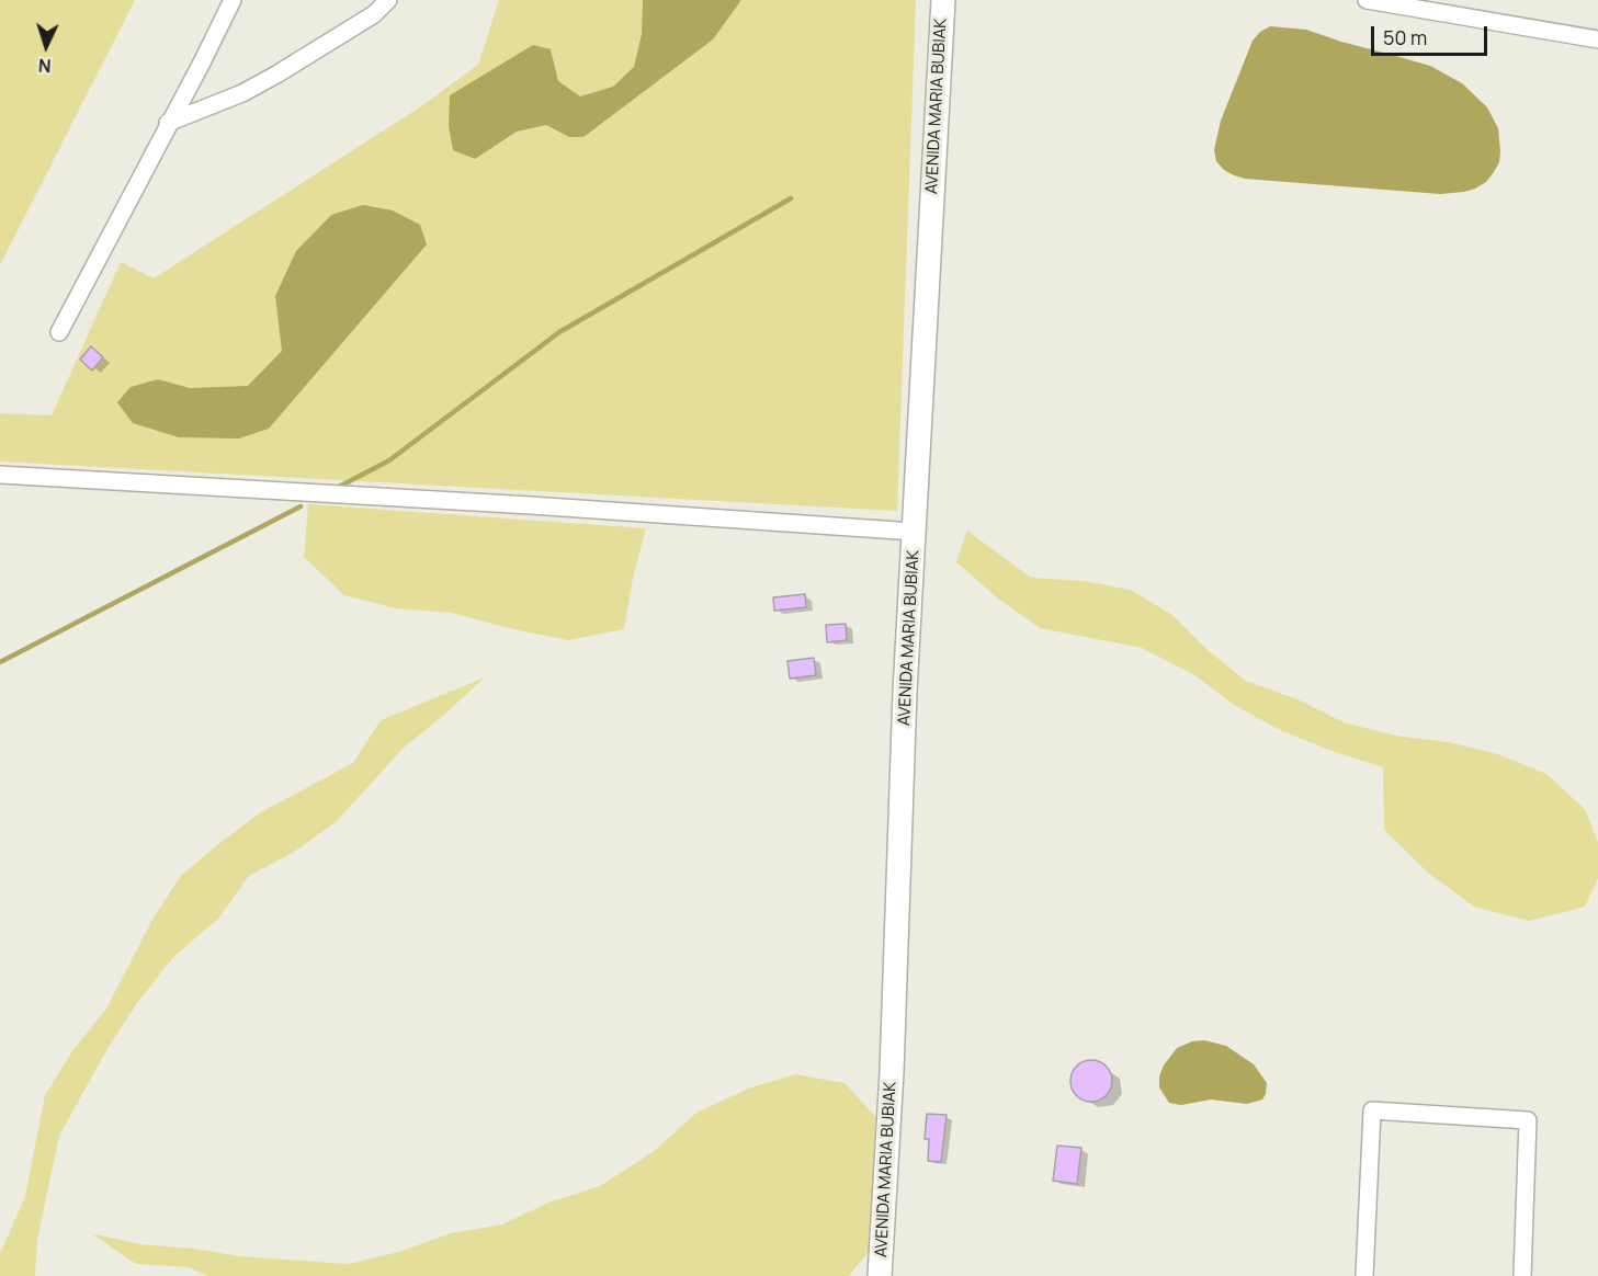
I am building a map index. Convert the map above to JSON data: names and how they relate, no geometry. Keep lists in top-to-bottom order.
{
  "streets": {
    "street": ["AVENIDA MARIA BUBIAK"]
  },
  "scale_bar": "50 m",
  "north": "bottom"
}
